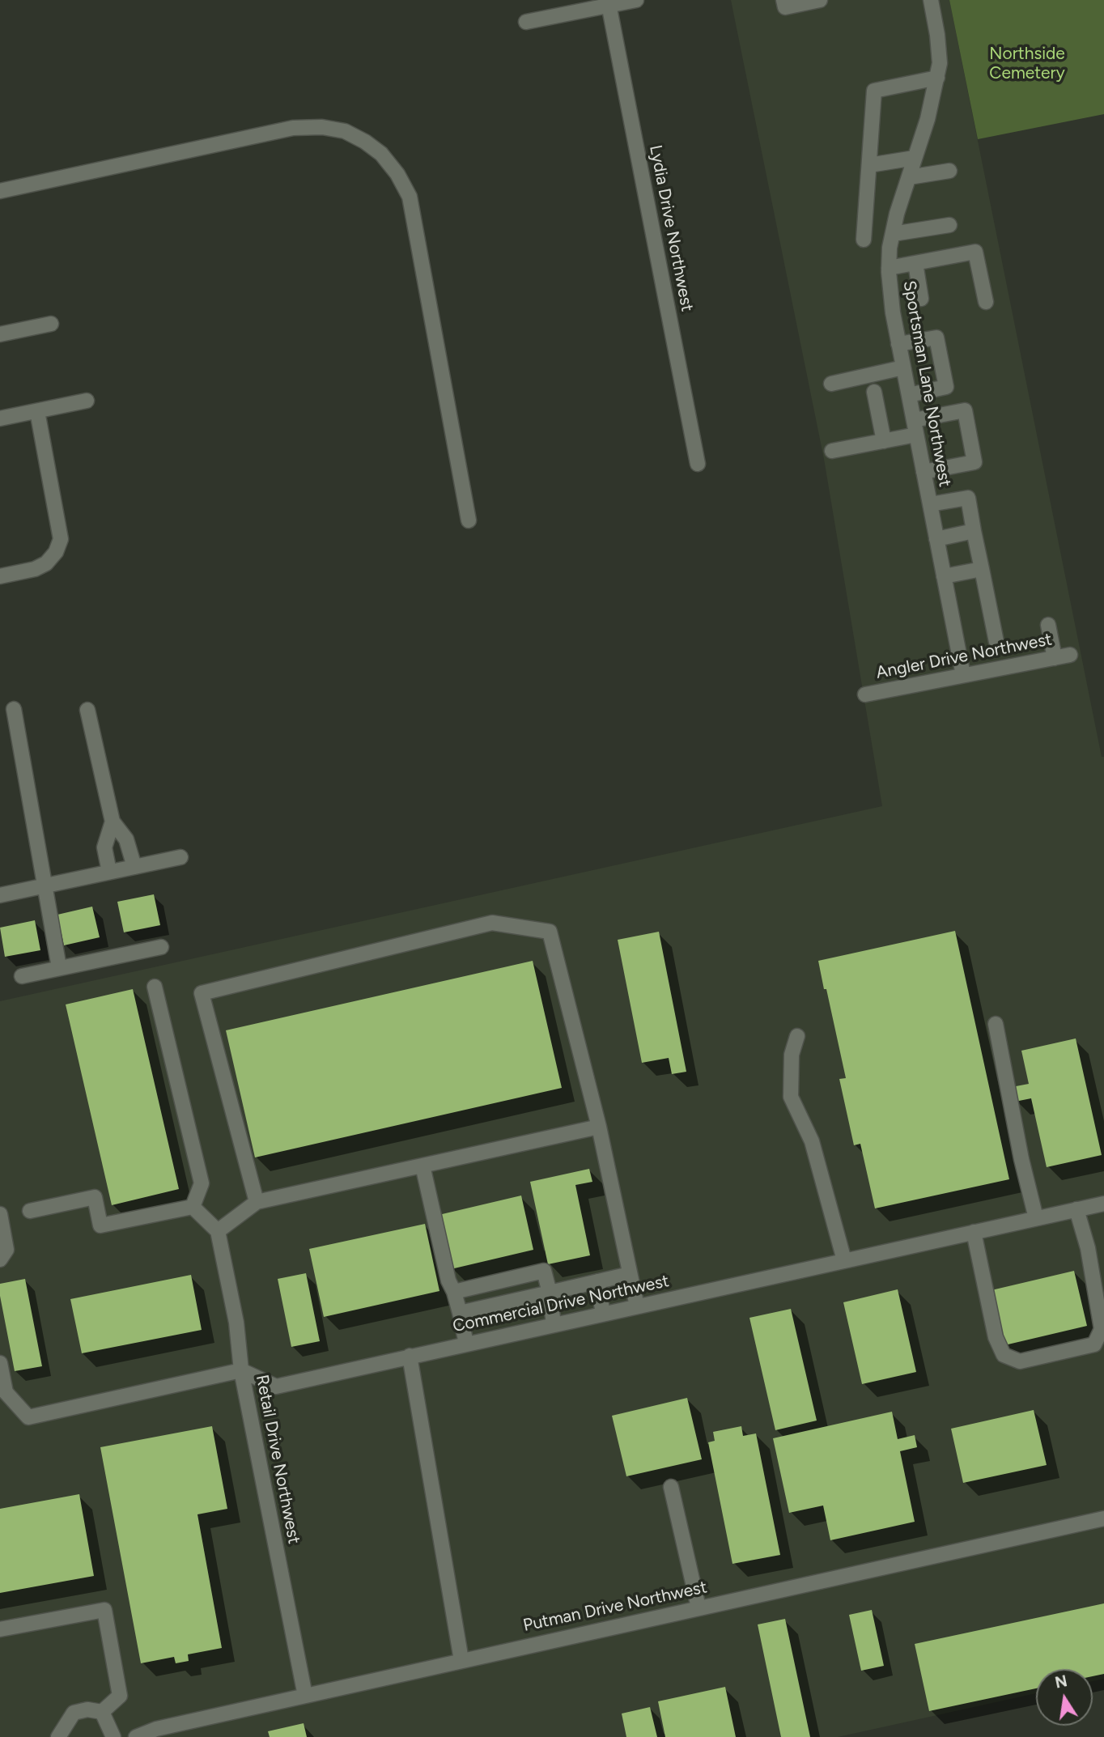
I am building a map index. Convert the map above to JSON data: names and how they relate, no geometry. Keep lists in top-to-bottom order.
{
  "streets": {
    "street": [
      "Lydia Drive Northwest",
      "Sportsman Lane Northwest",
      "Angler Drive Northwest",
      "Commercial Drive Northwest",
      "Retail Drive Northwest",
      "Putman Drive Northwest"
    ]
  },
  "crossings": [
    ["Sportsman Lane Northwest", "Angler Drive Northwest"],
    ["Commercial Drive Northwest", "Retail Drive Northwest"],
    ["Retail Drive Northwest", "Putman Drive Northwest"]
  ],
  "parks": ["Northside Cemetery"],
  "north": "top"
}
